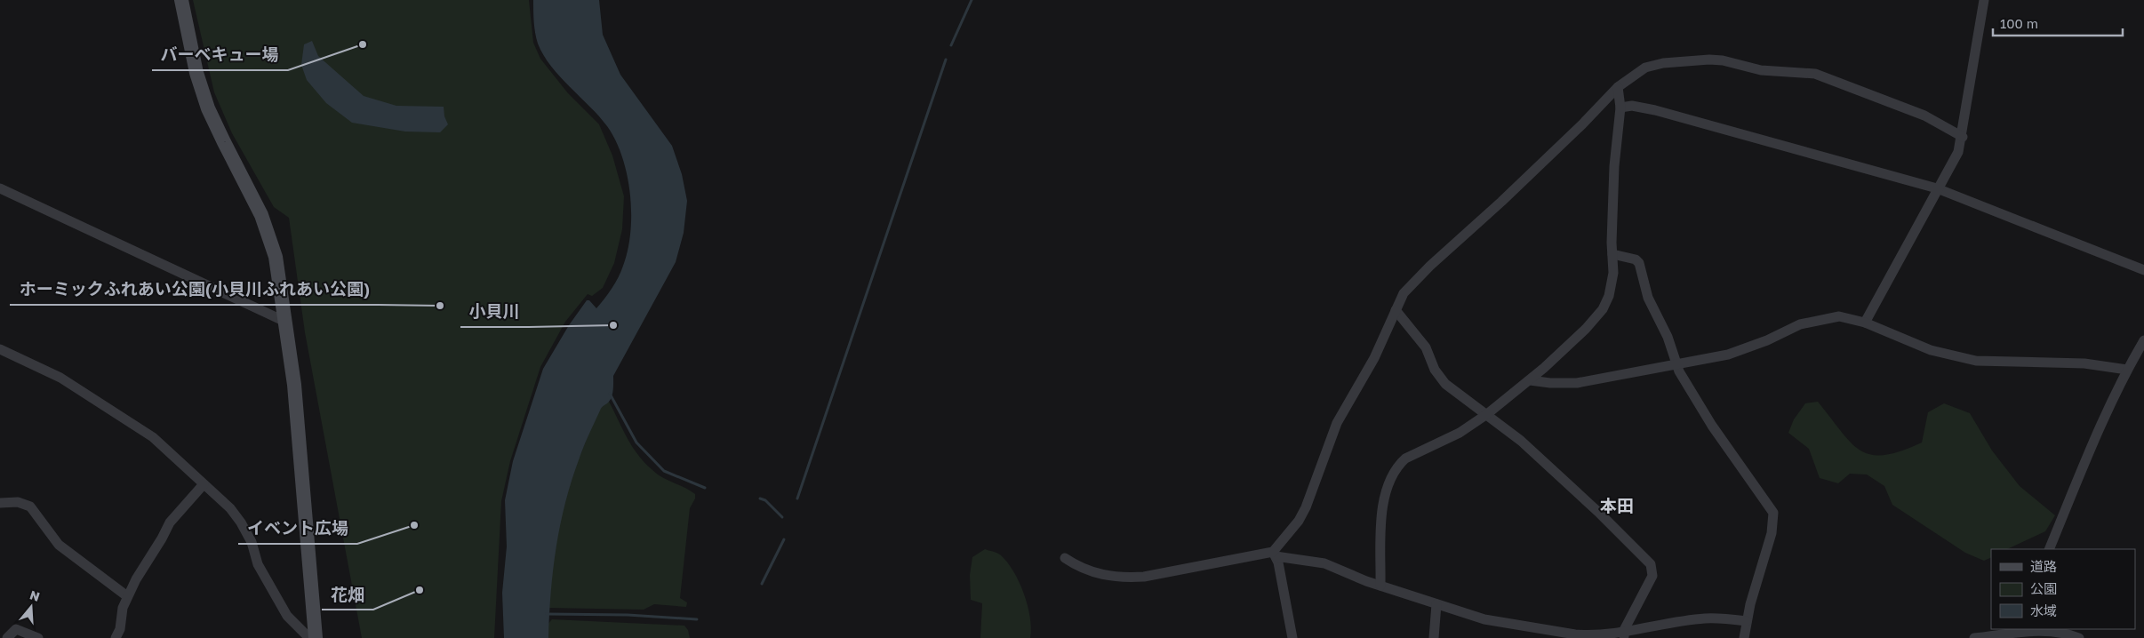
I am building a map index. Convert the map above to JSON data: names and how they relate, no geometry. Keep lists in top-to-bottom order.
{
  "districts": ["本田"],
  "places": [
    "バーベキュー場",
    "ホーミックふれあい公園(小貝川ふれあい公園)",
    "小貝川",
    "イベント広場",
    "花畑"
  ],
  "legend": ["道路", "公園", "水域"],
  "scale_bar": "100 m",
  "north": "top"
}
